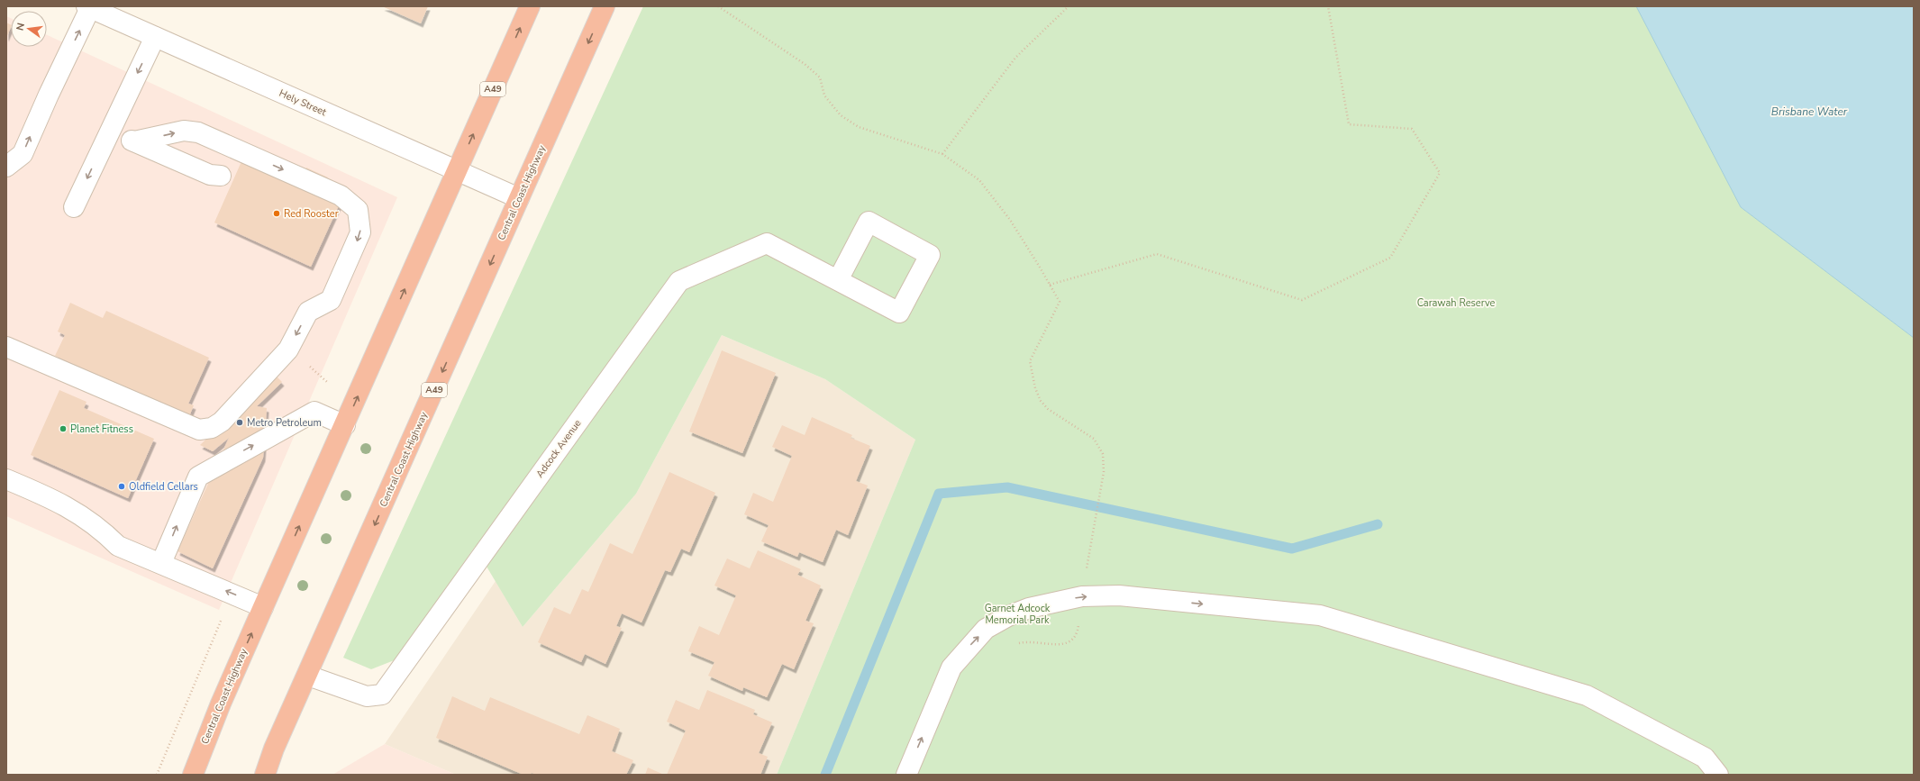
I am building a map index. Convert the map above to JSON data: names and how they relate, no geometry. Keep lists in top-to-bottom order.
{
  "streets": {
    "highway": ["A49", "Central Coast Highway"],
    "street": ["Hely Street", "Adcock Avenue"]
  },
  "crossings": [
    ["Hely Street", "Central Coast Highway"],
    ["Central Coast Highway", "Adcock Avenue"]
  ],
  "water": ["Brisbane Water"],
  "parks": ["Carawah Reserve", "Garnet Adcock Memorial Park"],
  "places": [
    "Red Rooster",
    "Metro Petroleum",
    "Planet Fitness",
    "Oldfield Cellars"
  ],
  "north": "left"
}
